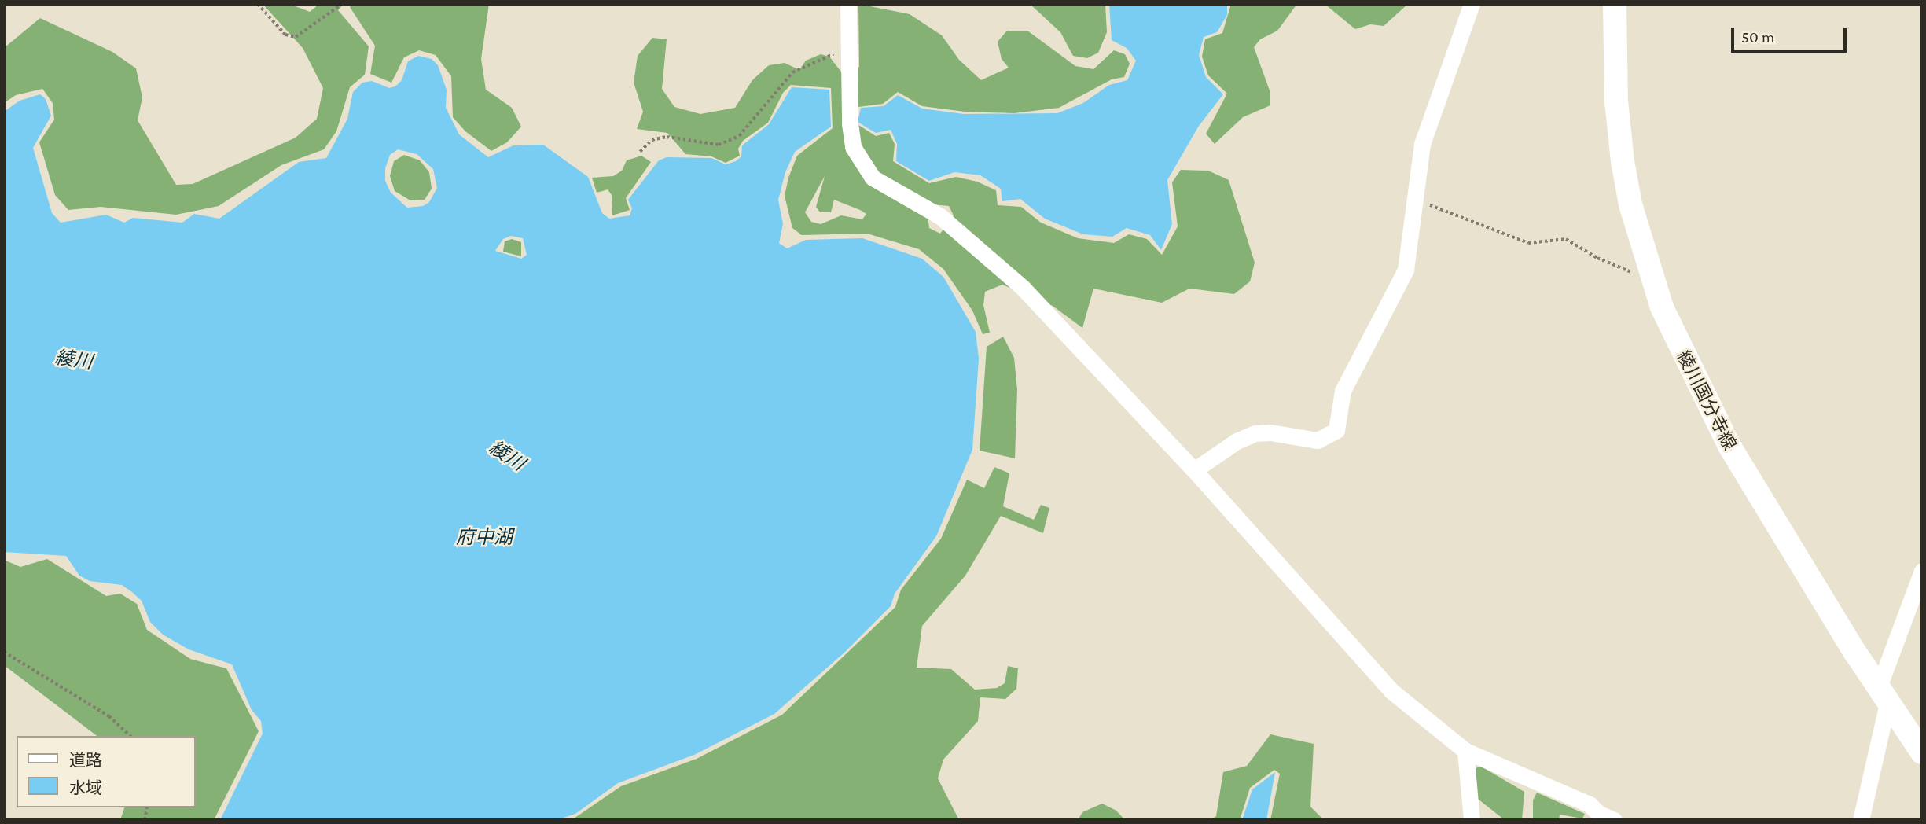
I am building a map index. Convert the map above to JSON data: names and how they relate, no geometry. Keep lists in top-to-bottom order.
{
  "streets": {
    "main road": ["綾川国分寺線"]
  },
  "water": ["綾川", "府中湖"],
  "legend": ["道路", "水域"],
  "scale_bar": "50 m"
}
